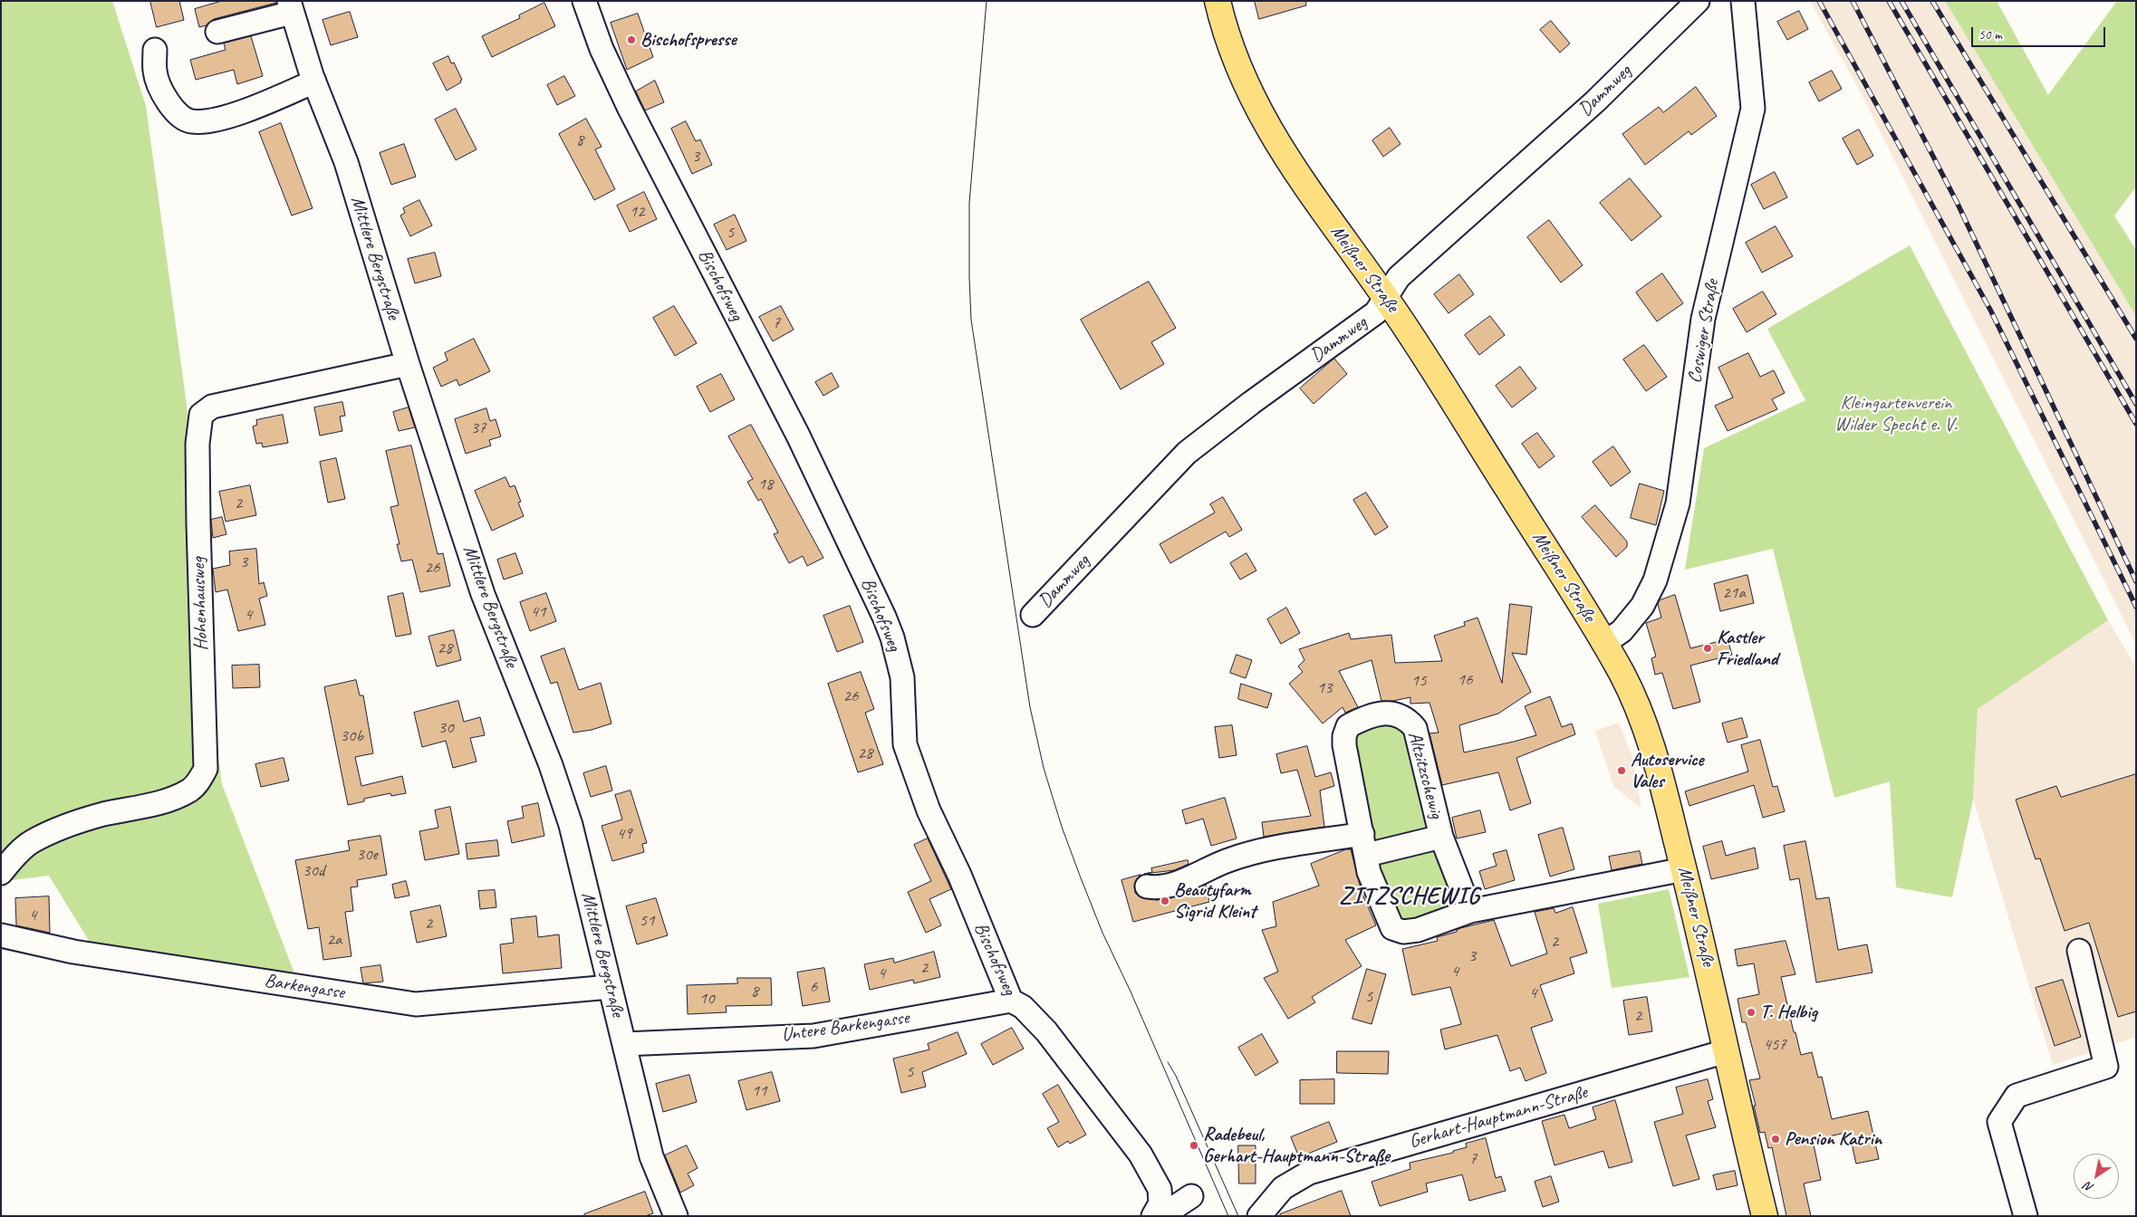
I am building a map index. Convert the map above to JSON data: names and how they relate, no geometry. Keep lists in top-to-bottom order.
{
  "streets": {
    "main road": ["Meißner Straße"],
    "street": [
      "Dammweg",
      "Mittlere Bergstraße",
      "Bischofsweg",
      "Coswiger Straße",
      "Hohenhausweg",
      "Altzitzschewig",
      "Barkengasse",
      "Untere Barkengasse",
      "Gerhart-Hauptmann-Straße"
    ]
  },
  "crossings": [
    ["Dammweg", "Meißner Straße"],
    ["Mittlere Bergstraße", "Hohenhausweg"],
    ["Mittlere Bergstraße", "Barkengasse"],
    ["Mittlere Bergstraße", "Untere Barkengasse"],
    ["Meißner Straße", "Coswiger Straße"],
    ["Meißner Straße", "Altzitzschewig"],
    ["Meißner Straße", "Gerhart-Hauptmann-Straße"],
    ["Bischofsweg", "Untere Barkengasse"]
  ],
  "districts": ["ZITZSCHEWIG"],
  "parks": ["Kleingartenverein Wilder Specht e. V."],
  "places": [
    "Bischofspresse",
    "Kastler Friedland",
    "Autoservice Vales",
    "Beautyfarm Sigrid Kleint",
    "T. Helbig",
    "Pension Katrin",
    "Radebeul, Gerhart-Hauptmann-Straße"
  ],
  "house_numbers": [
    "8",
    "3",
    "12",
    "5",
    "7",
    "37",
    "18",
    "2",
    "3",
    "26",
    "21a",
    "41",
    "4",
    "28",
    "16",
    "15",
    "13",
    "26",
    "30",
    "30b",
    "28",
    "49",
    "30e",
    "30d",
    "4",
    "51",
    "2",
    "2a",
    "2",
    "3",
    "2",
    "4",
    "4",
    "6",
    "8",
    "4",
    "5",
    "10",
    "2",
    "457",
    "5",
    "11",
    "7"
  ],
  "scale_bar": "50 m",
  "north": "bottom left"
}
